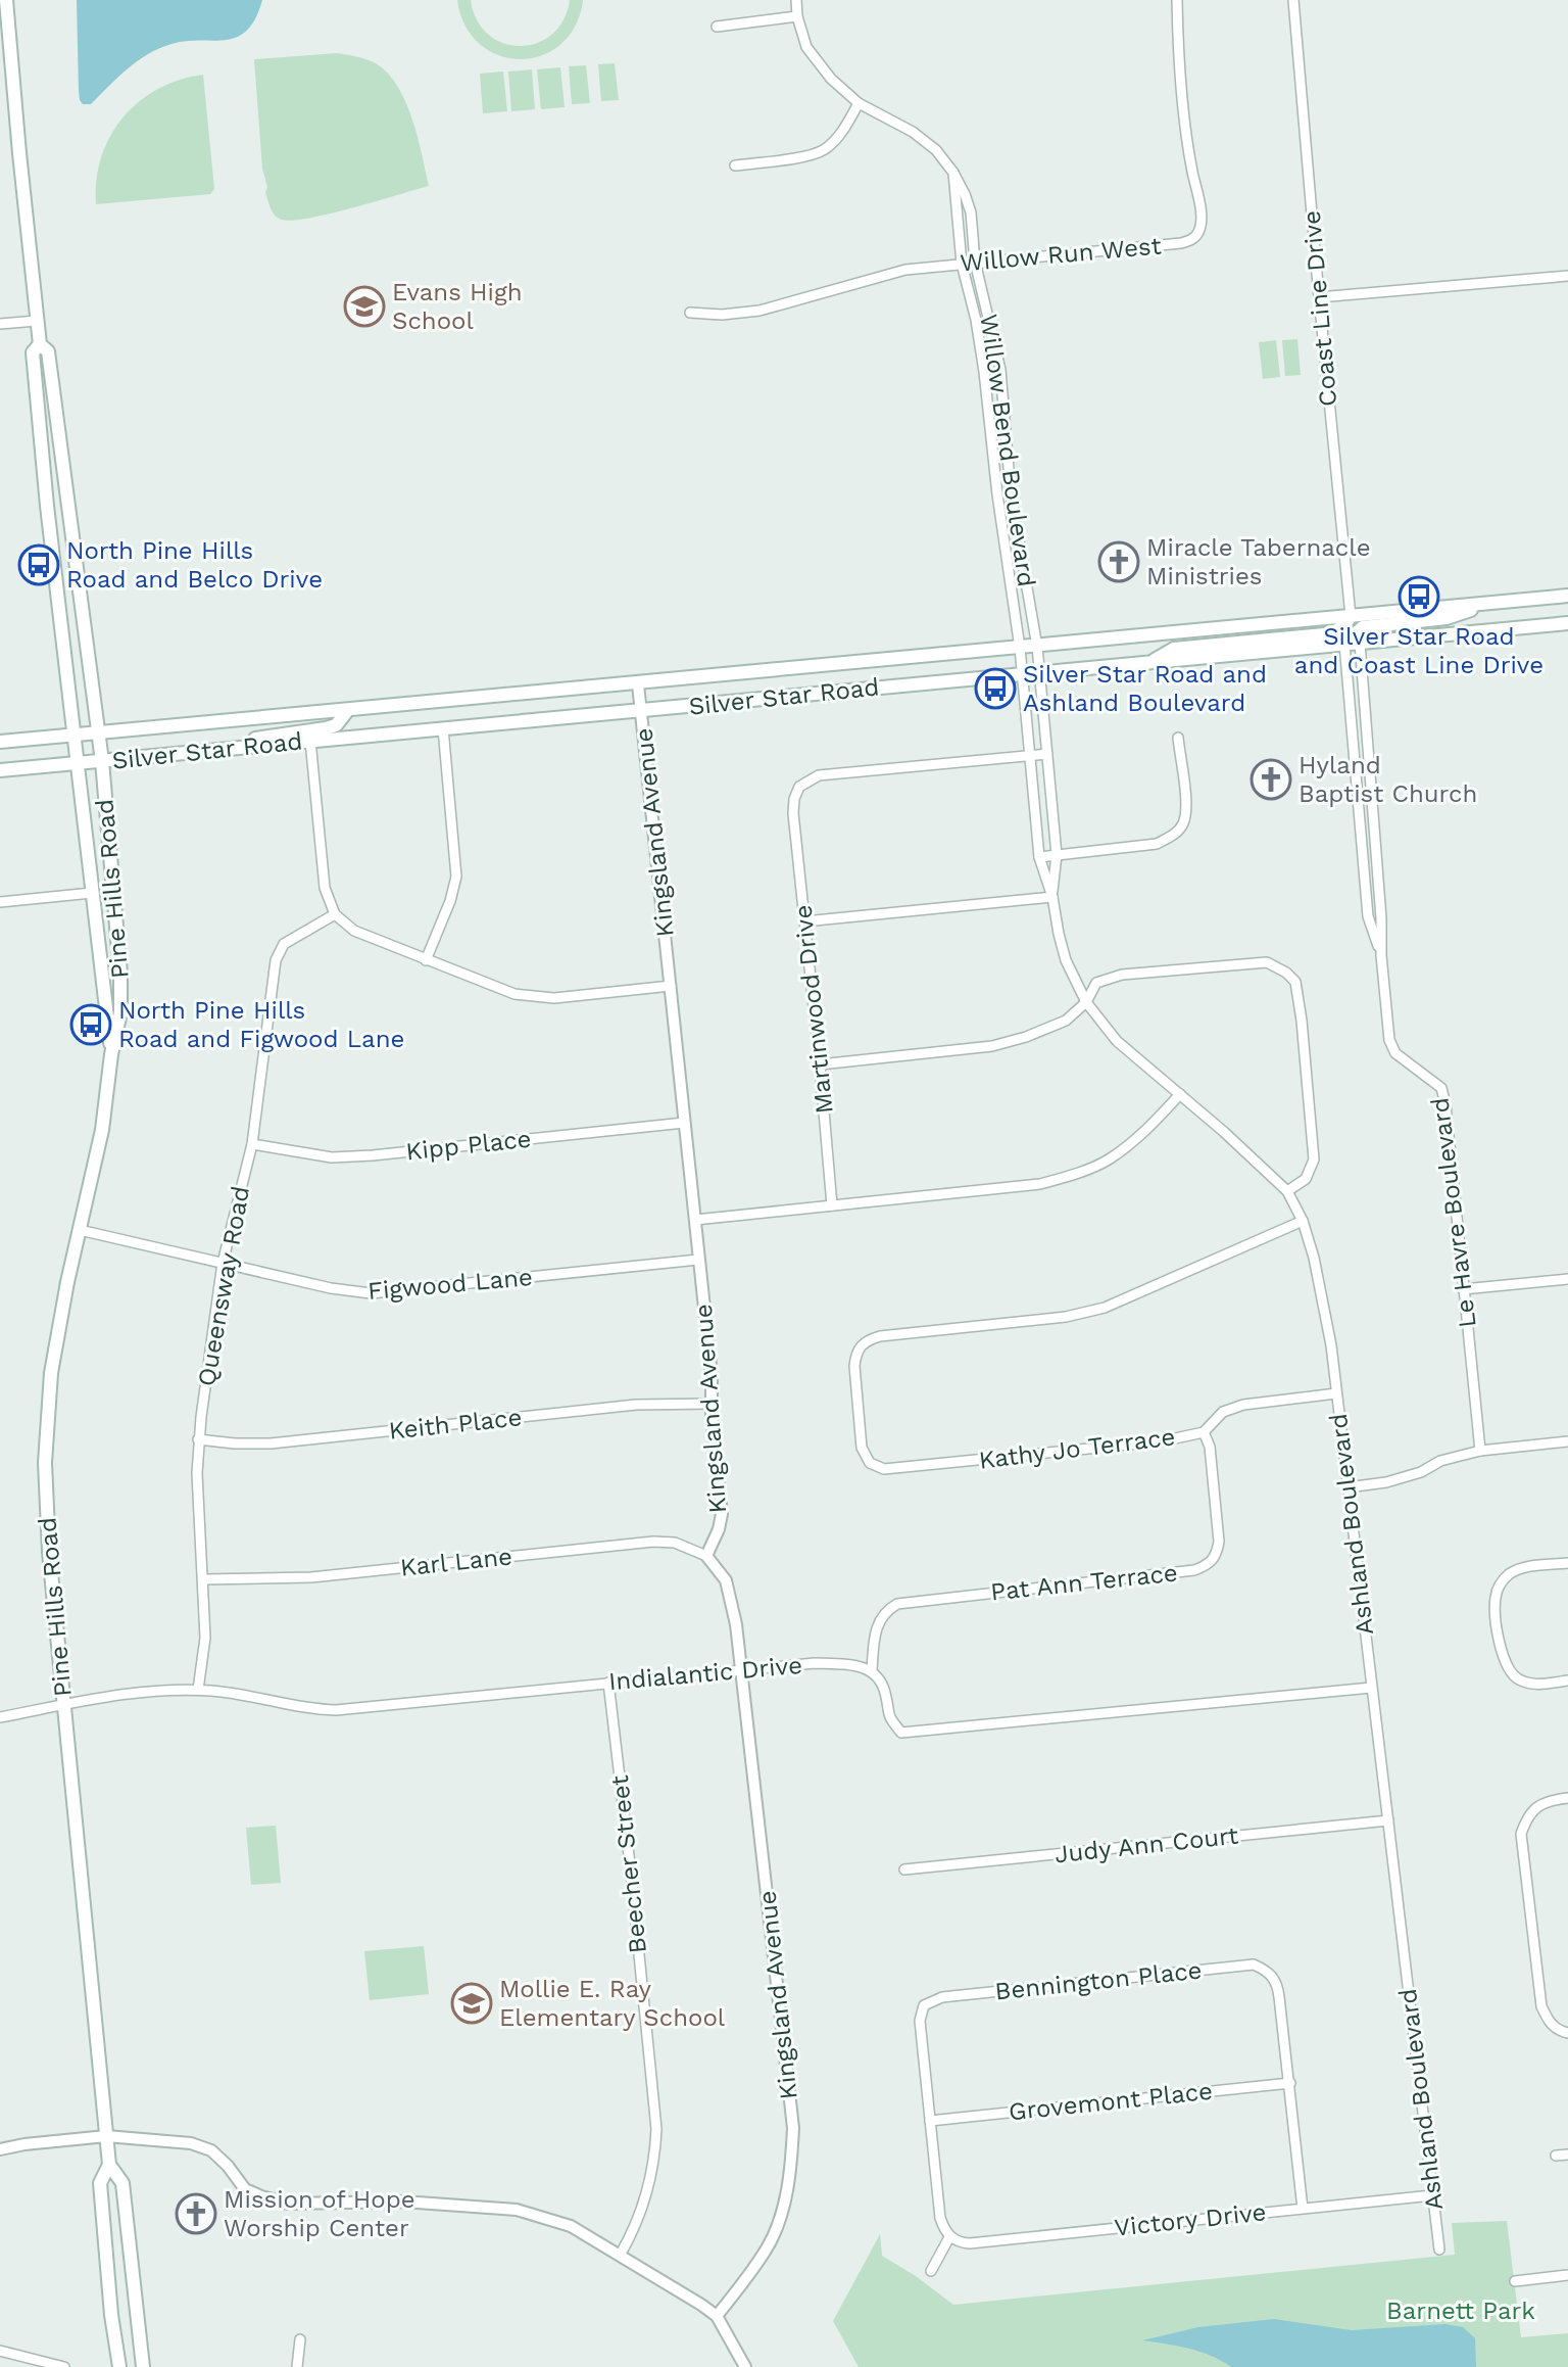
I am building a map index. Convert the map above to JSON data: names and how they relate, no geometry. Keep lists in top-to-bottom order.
{
  "streets": {
    "main road": ["Silver Star Road", "Pine Hills Road"],
    "street": [
      "Willow Run West",
      "Coast Line Drive",
      "Willow Bend Boulevard",
      "Kingsland Avenue",
      "Martinwood Drive",
      "Kipp Place",
      "Le Havre Boulevard",
      "Figwood Lane",
      "Queensway Road",
      "Keith Place",
      "Kathy Jo Terrace",
      "Ashland Boulevard",
      "Karl Lane",
      "Pat Ann Terrace",
      "Indialantic Drive",
      "Judy Ann Court",
      "Beecher Street",
      "Bennington Place",
      "Grovemont Place",
      "Victory Drive"
    ]
  },
  "crossings": [
    ["Willow Run West", "Willow Bend Boulevard"],
    ["Coast Line Drive", "Silver Star Road"],
    ["Willow Bend Boulevard", "Silver Star Road"],
    ["Willow Bend Boulevard", "Ashland Boulevard"],
    ["Silver Star Road", "Kingsland Avenue"],
    ["Silver Star Road", "Pine Hills Road"],
    ["Silver Star Road", "Le Havre Boulevard"],
    ["Silver Star Road", "Ashland Boulevard"],
    ["Kingsland Avenue", "Kipp Place"],
    ["Kingsland Avenue", "Figwood Lane"],
    ["Kingsland Avenue", "Keith Place"],
    ["Kingsland Avenue", "Karl Lane"],
    ["Kingsland Avenue", "Indialantic Drive"],
    ["Pine Hills Road", "Figwood Lane"],
    ["Pine Hills Road", "Indialantic Drive"],
    ["Martinwood Drive", "Ashland Boulevard"],
    ["Kipp Place", "Queensway Road"],
    ["Figwood Lane", "Queensway Road"],
    ["Queensway Road", "Keith Place"],
    ["Queensway Road", "Karl Lane"],
    ["Queensway Road", "Indialantic Drive"],
    ["Kathy Jo Terrace", "Ashland Boulevard"],
    ["Kathy Jo Terrace", "Pat Ann Terrace"],
    ["Ashland Boulevard", "Judy Ann Court"],
    ["Ashland Boulevard", "Victory Drive"],
    ["Pat Ann Terrace", "Indialantic Drive"],
    ["Indialantic Drive", "Beecher Street"],
    ["Bennington Place", "Grovemont Place"]
  ],
  "parks": ["Barnett Park"],
  "places": {
    "school or university": ["Evans High School", "Mollie E. Ray Elementary School"],
    "church": ["Miracle Tabernacle Ministries", "Hyland Baptist Church", "Mission of Hope Worship Center"],
    "bus stop": [
      "North Pine Hills Road and Belco Drive",
      "Silver Star Road and Coast Line Drive",
      "Silver Star Road and Ashland Boulevard",
      "North Pine Hills Road and Figwood Lane"
    ]
  }
}
